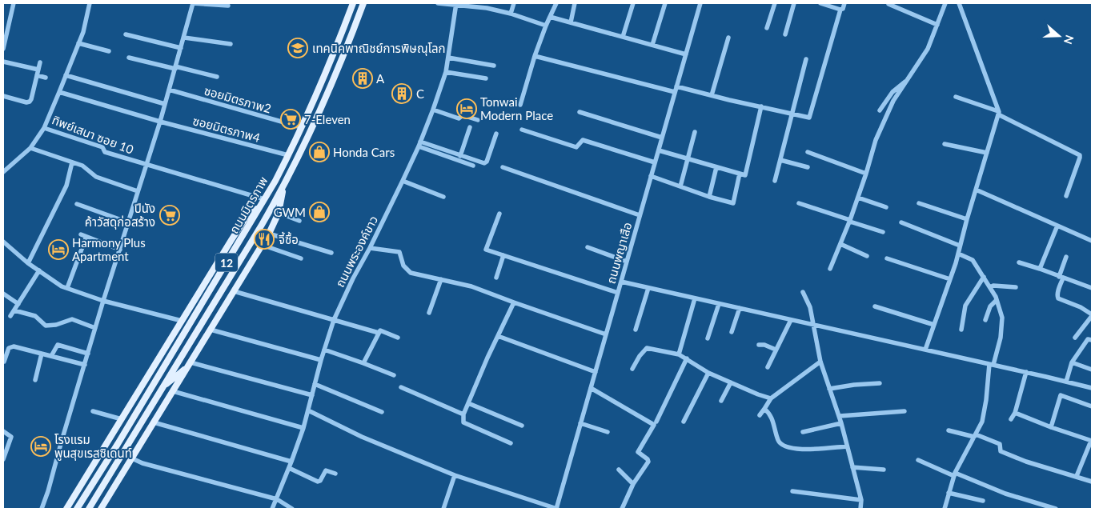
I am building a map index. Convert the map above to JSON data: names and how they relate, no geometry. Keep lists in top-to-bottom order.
{
  "streets": {
    "main road": ["ถนนมิตรภาพ", "12"],
    "street": [
      "ซอยมิตรภาพ2",
      "ซอยมิตรภาพ4",
      "ทิพย์เสนา ซอย 10",
      "ถนนพระองค์ขาว",
      "ถนนพญาเสือ"
    ]
  },
  "crossings": [
    ["ซอยมิตรภาพ2", "ถนนมิตรภาพ"],
    ["ซอยมิตรภาพ4", "ทิพย์เสนา ซอย 10"],
    ["ซอยมิตรภาพ4", "ถนนมิตรภาพ"],
    ["ทิพย์เสนา ซอย 10", "ถนนมิตรภาพ"]
  ],
  "places": {
    "school or university": ["เทคนิคพาณิชย์การพิษณุโลก"],
    "building": ["A", "C"],
    "hotel": ["Tonwai Modern Place", "Harmony Plus Apartment", "โรงแรม พูนสุขเรสซิเดนท์"],
    "supermarket": ["7-Eleven", "ปีนัง ค้าวัสดุก่อสร้าง"],
    "shop": ["Honda Cars", "GWM"],
    "restaurant": ["จี้ซื้อ"]
  },
  "north": "right"
}
